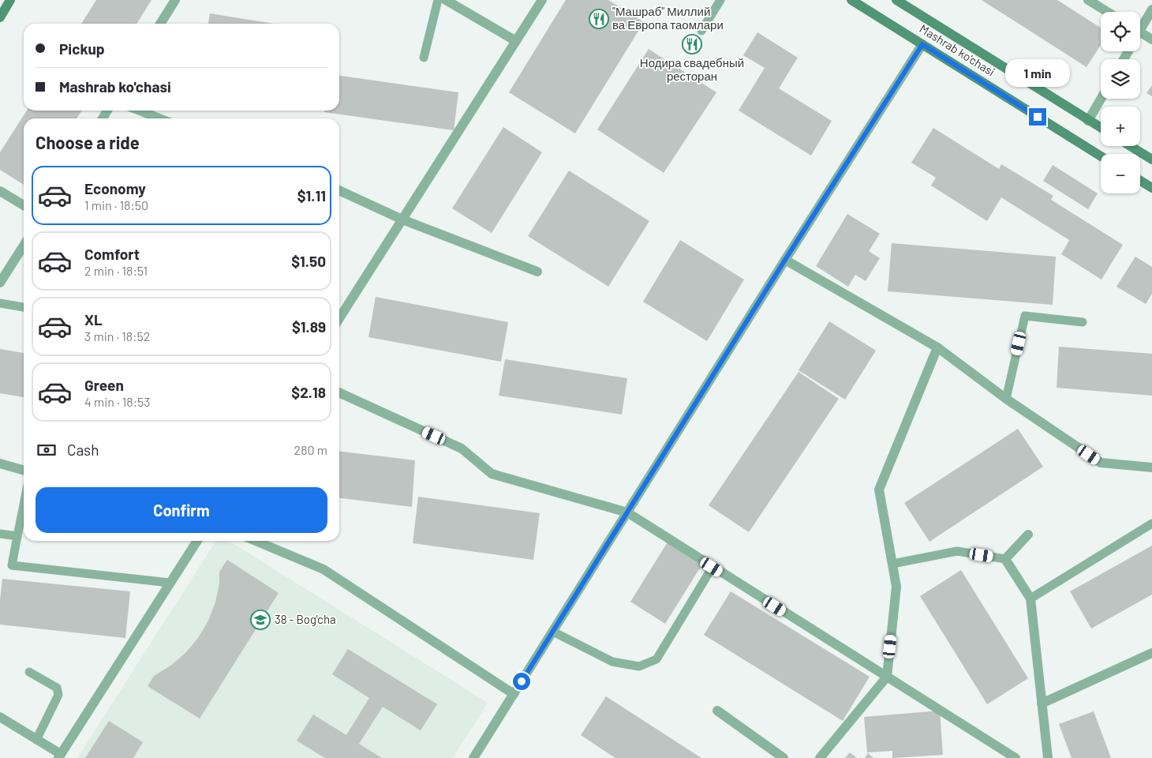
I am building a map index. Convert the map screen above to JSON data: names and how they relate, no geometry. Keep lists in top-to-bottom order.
{
  "streets": {
    "main road": ["Mashrab ko'chasi"]
  },
  "places": {
    "restaurant": ["\"Машраб\" Миллий ва Европа таомлари", "Нодира свадебный ресторан"],
    "school or university": ["38 - Bog'cha"]
  },
  "page": {
    "map_buttons": ["+", "−"],
    "banner": ["Pickup", "Mashrab ko'chasi"],
    "bubble": "1 min",
    "heading": "Choose a ride",
    "list": [
      {
        "name": "Economy",
        "note": "1 min · 18:50",
        "value": "$1.11"
      },
      {
        "name": "Comfort",
        "note": "2 min · 18:51",
        "value": "$1.50"
      },
      {
        "name": "XL",
        "note": "3 min · 18:52",
        "value": "$1.89"
      },
      {
        "name": "Green",
        "note": "4 min · 18:53",
        "value": "$2.18"
      }
    ],
    "pay": ["Cash", "280 m"],
    "buttons": "Confirm"
  }
}
